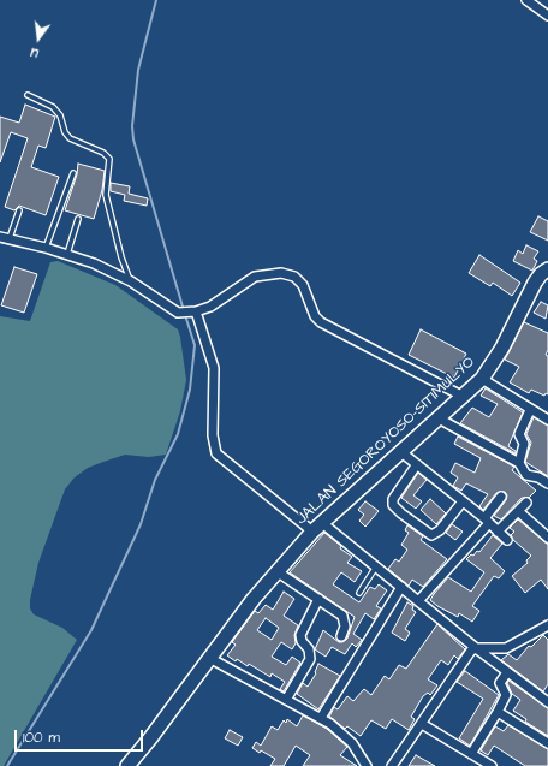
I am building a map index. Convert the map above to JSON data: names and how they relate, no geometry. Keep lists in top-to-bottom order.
{
  "streets": {
    "main road": ["JALAN SEGOROYOSO-SITIMULYO"]
  },
  "scale_bar": "100 m",
  "north": "bottom"
}
